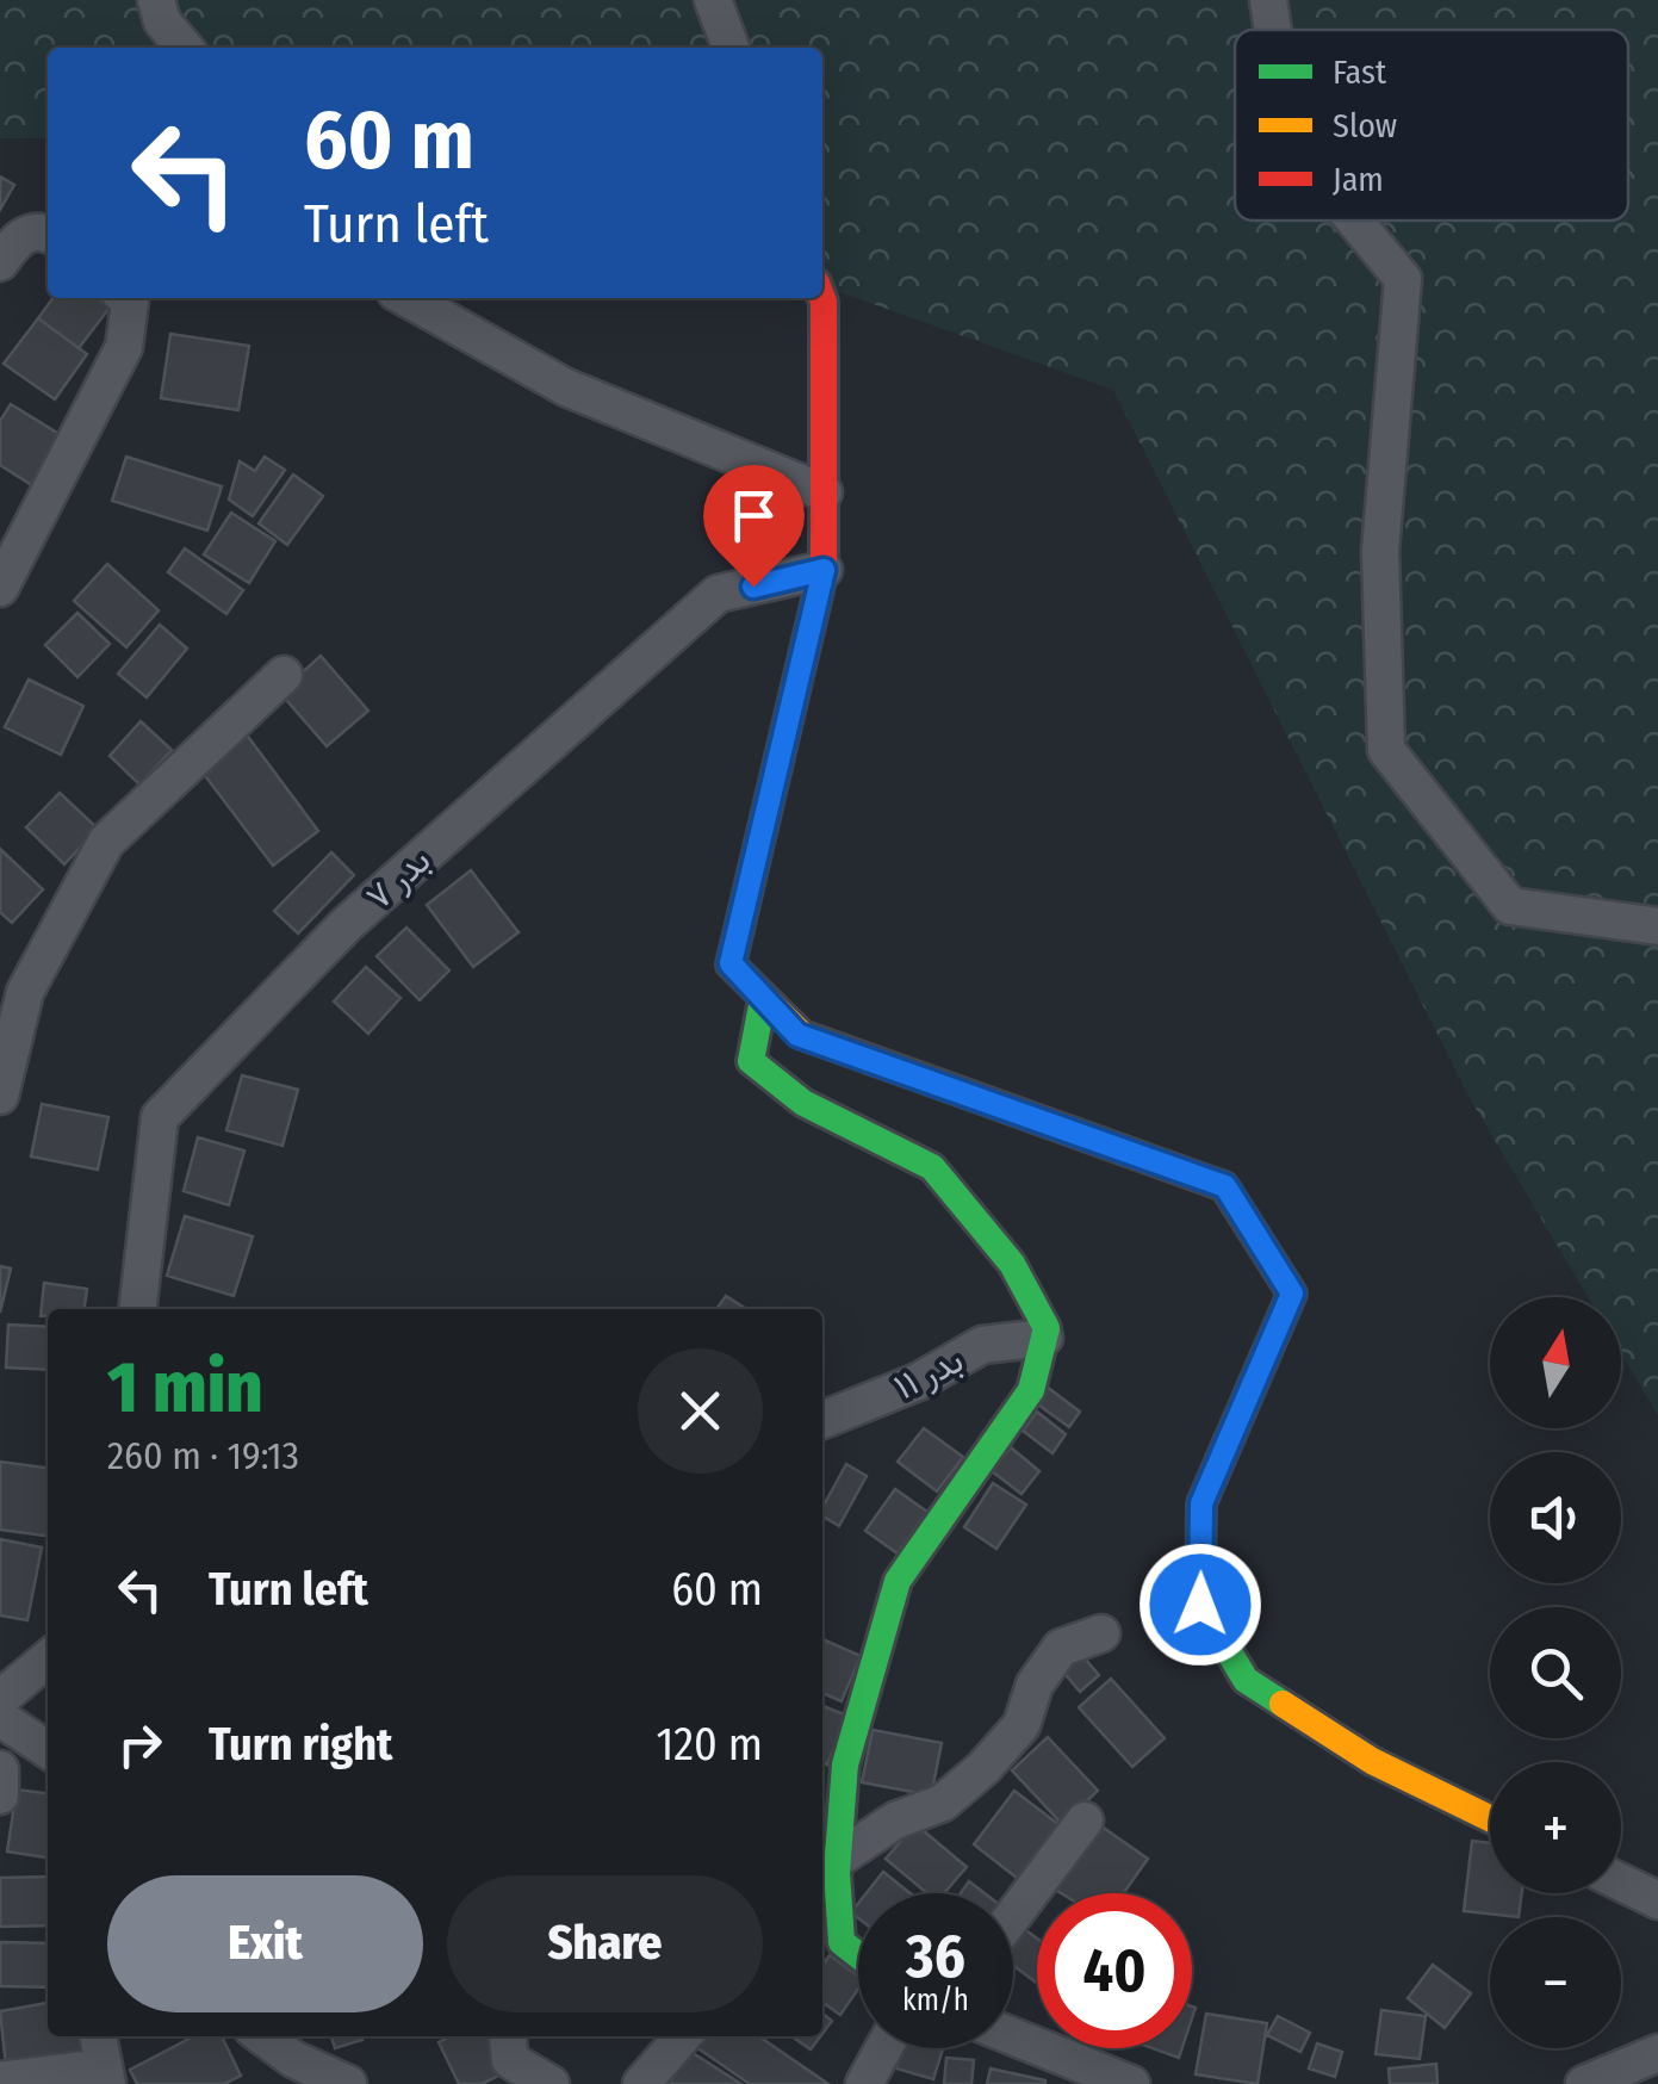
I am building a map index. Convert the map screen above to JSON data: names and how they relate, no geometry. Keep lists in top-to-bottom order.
{
  "streets": {
    "street": ["بدر ۷", "بدر ۱۱"]
  },
  "legend": ["Fast", "Slow", "Jam"],
  "north": "top",
  "page": {
    "turn": ["60 m", "Turn left"],
    "map_buttons": ["+", "−"],
    "heading": ["1 min", "260 m · 19:13"],
    "list": [
      {
        "name": "Turn left",
        "value": "60 m"
      },
      {
        "name": "Turn right",
        "value": "120 m"
      }
    ],
    "buttons": ["Exit", "Share"],
    "speed": "36 km/h",
    "limit": "40"
  }
}
